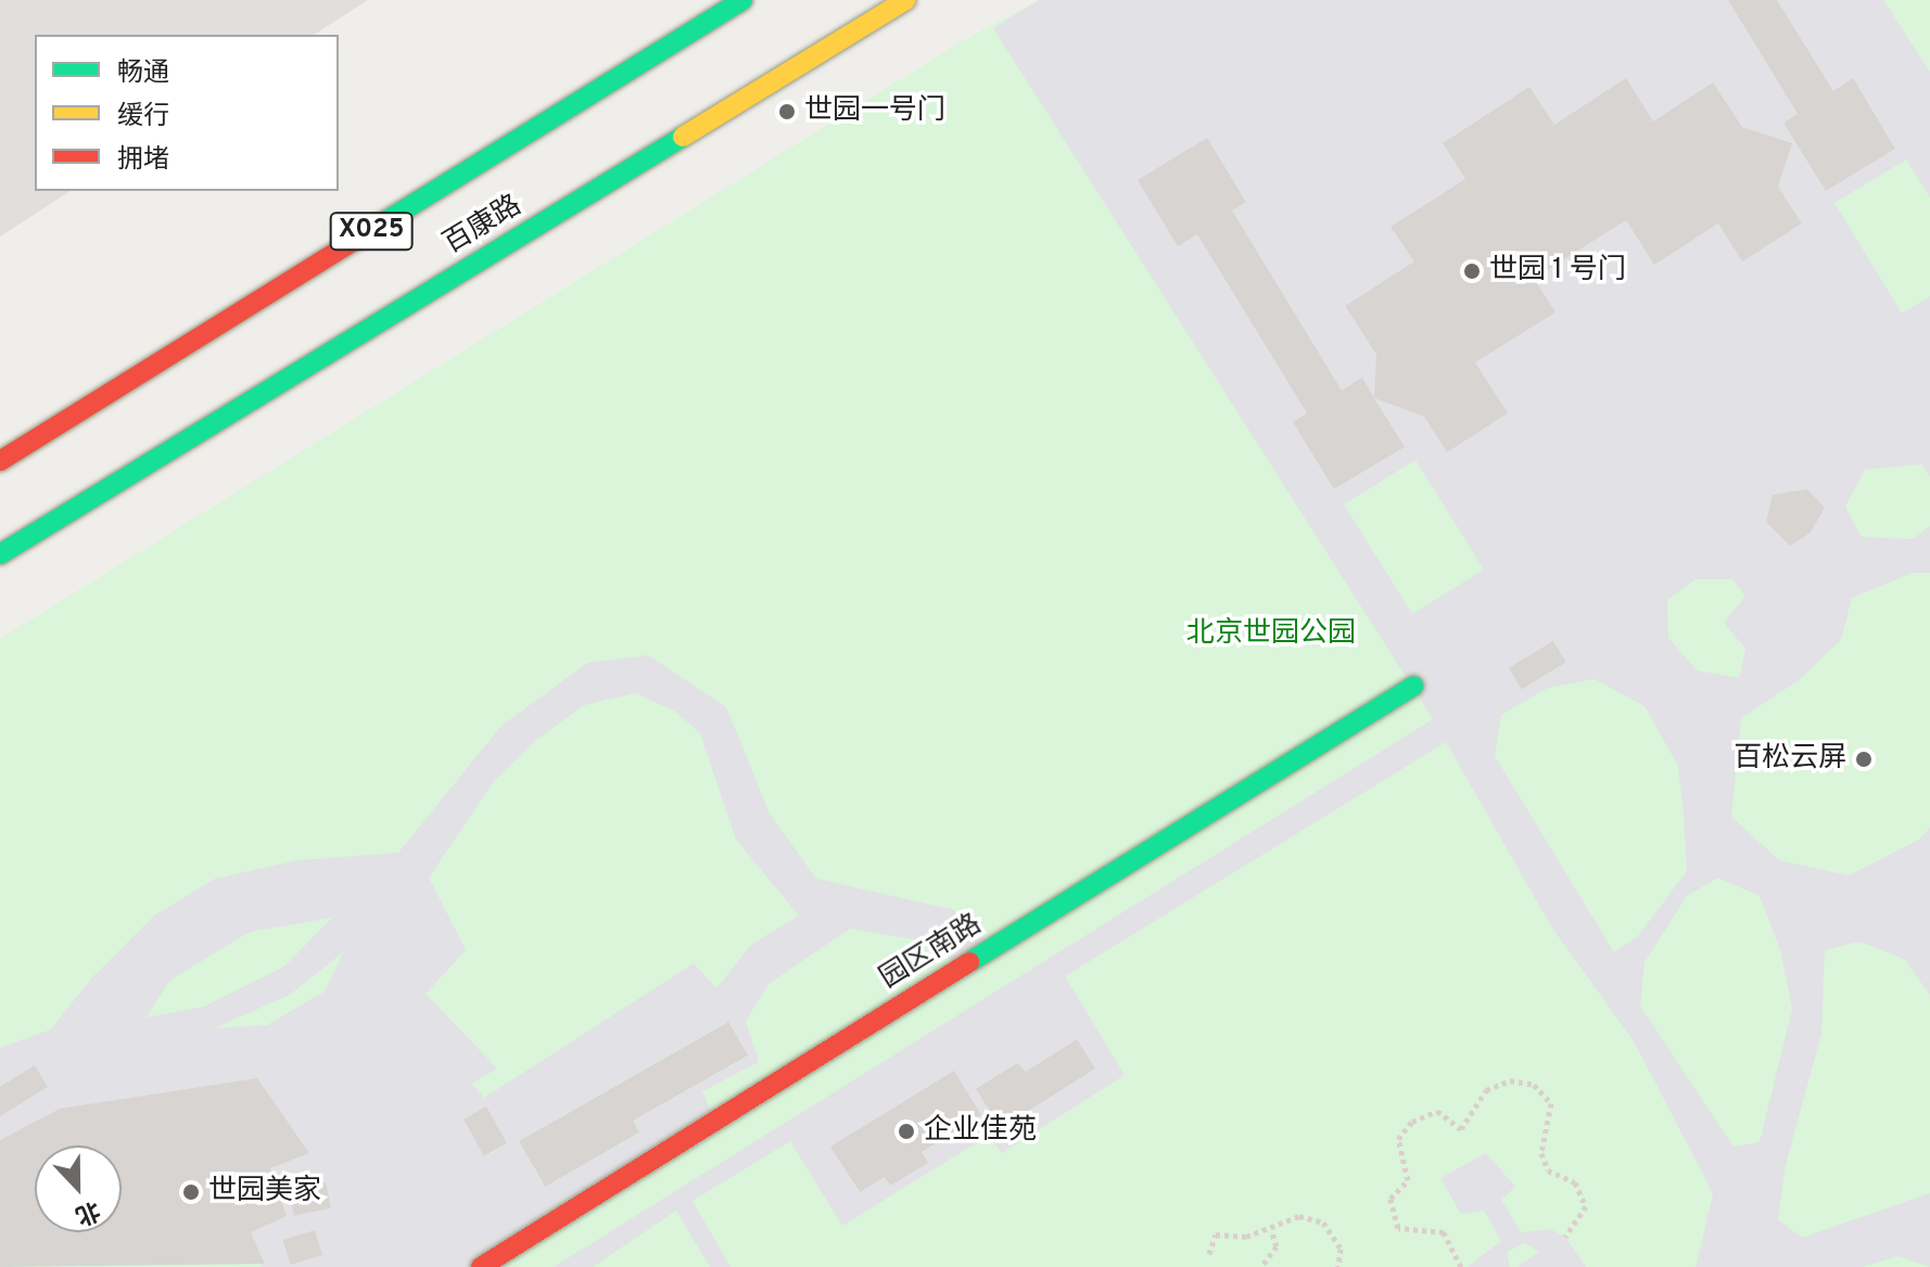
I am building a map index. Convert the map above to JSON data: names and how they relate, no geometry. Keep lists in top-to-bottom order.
{
  "streets": {
    "main road": ["百康路", "X025", "园区南路"]
  },
  "parks": ["北京世园公园"],
  "places": [
    "世园一号门",
    "世园 1 号门",
    "百松云屏",
    "企业佳苑",
    "世园美家"
  ],
  "legend": ["畅通", "缓行", "拥堵"],
  "north": "bottom"
}
